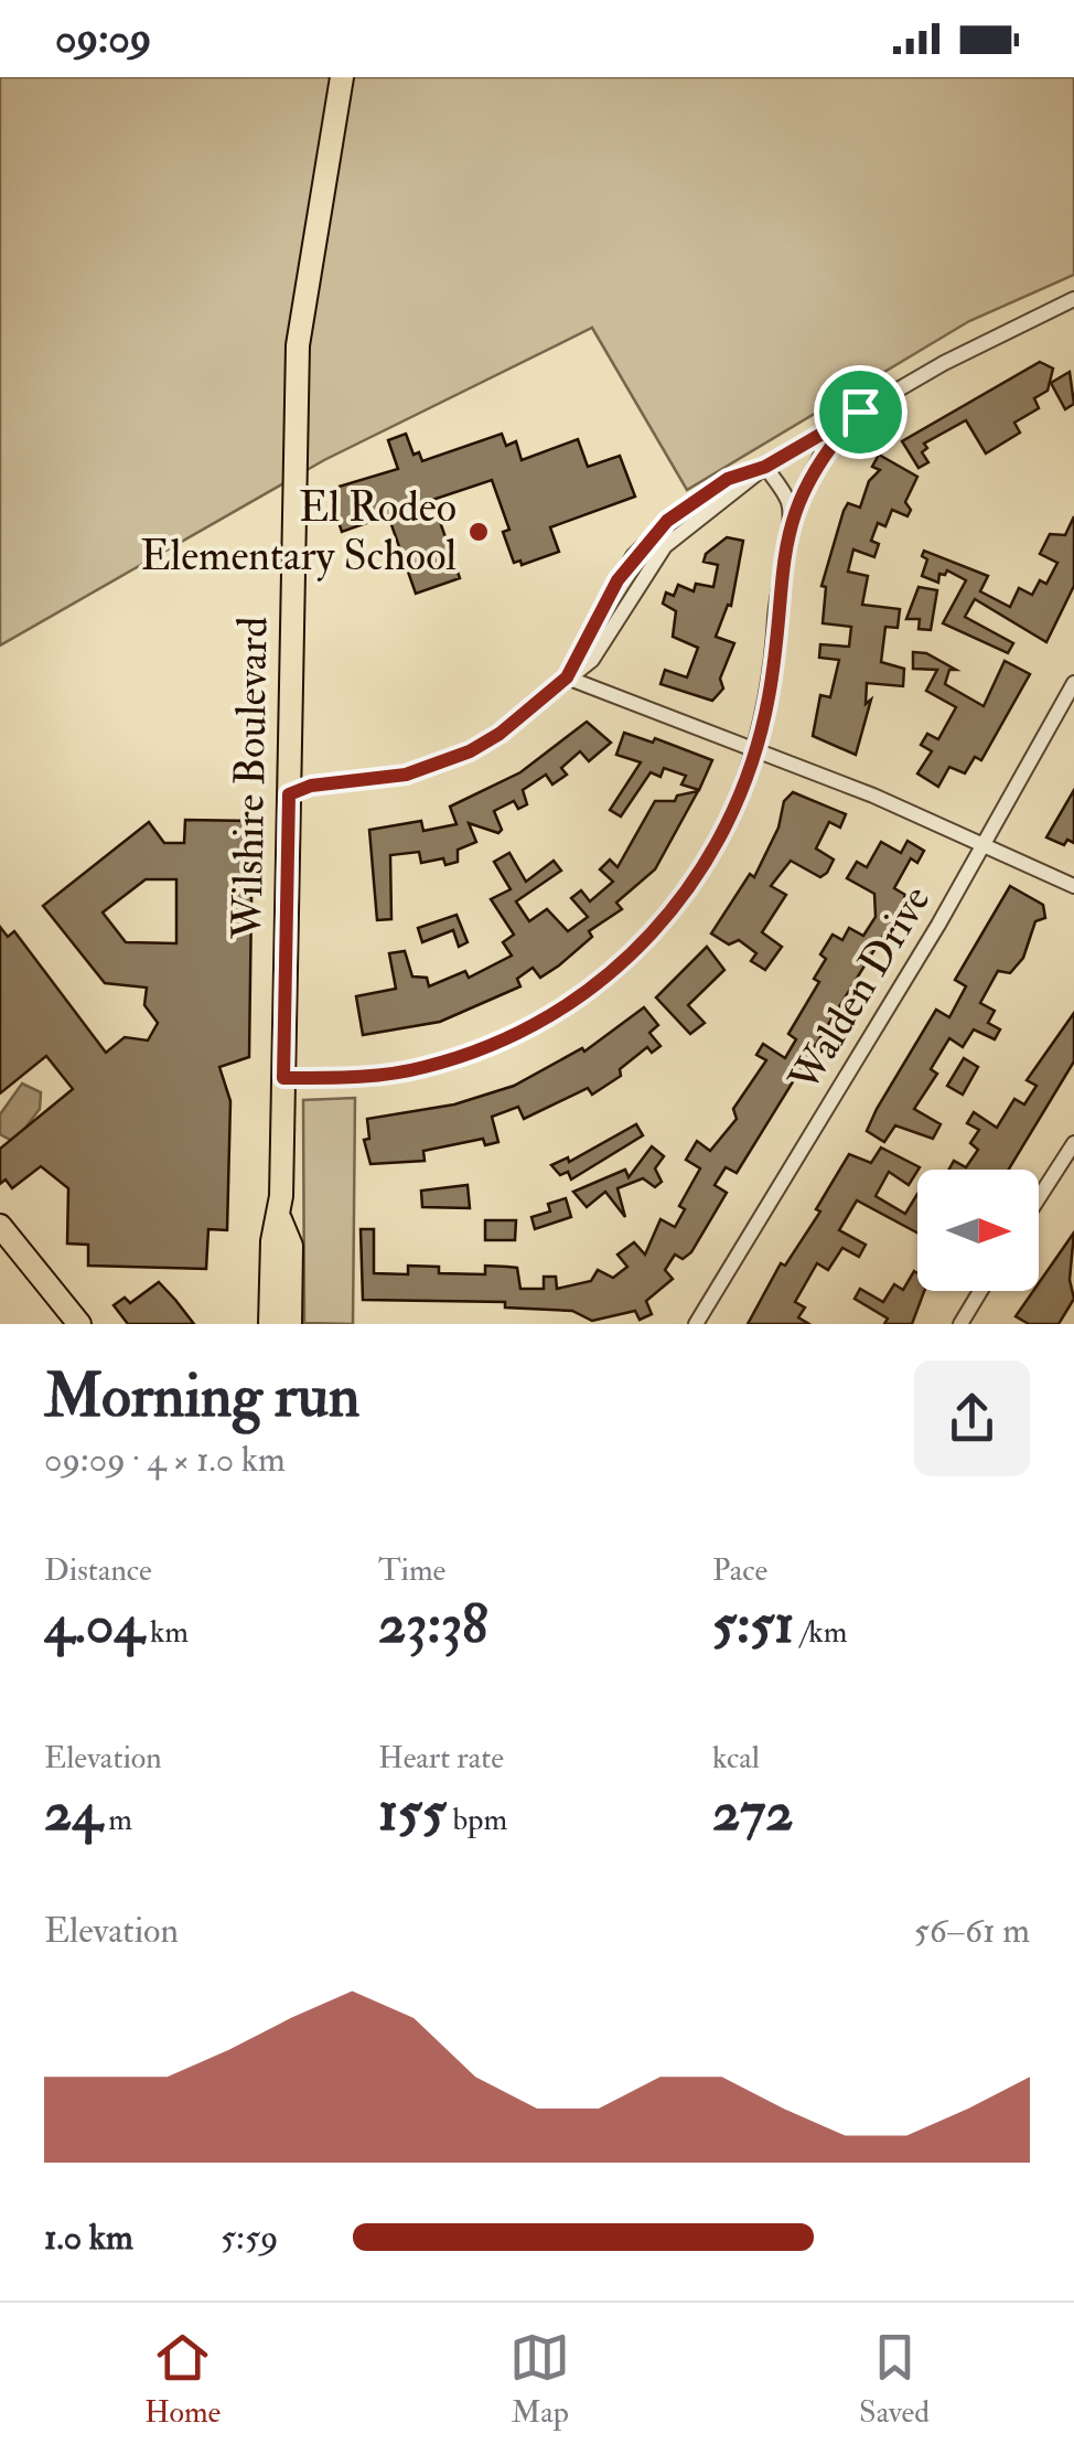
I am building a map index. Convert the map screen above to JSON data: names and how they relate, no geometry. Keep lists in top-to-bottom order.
{
  "streets": {
    "main road": ["Wilshire Boulevard"],
    "street": ["Walden Drive"]
  },
  "places": ["El Rodeo Elementary School"],
  "north": "right",
  "page": {
    "status": "09:09",
    "heading": ["Morning run", "09:09 · 4 × 1.0 km"],
    "stats": [
      ["Distance", "4.04 km"],
      ["Time", "23:38"],
      ["Pace", "5:51 /km"],
      ["Elevation", "24 m"],
      ["Heart rate", "155 bpm"],
      ["kcal", "272"]
    ],
    "chart": ["Elevation", "56–61 m"],
    "list": [
      {
        "name": "1.0 km",
        "note": "5:59"
      }
    ],
    "tabs": ["Home", "Map", "Saved"]
  }
}
